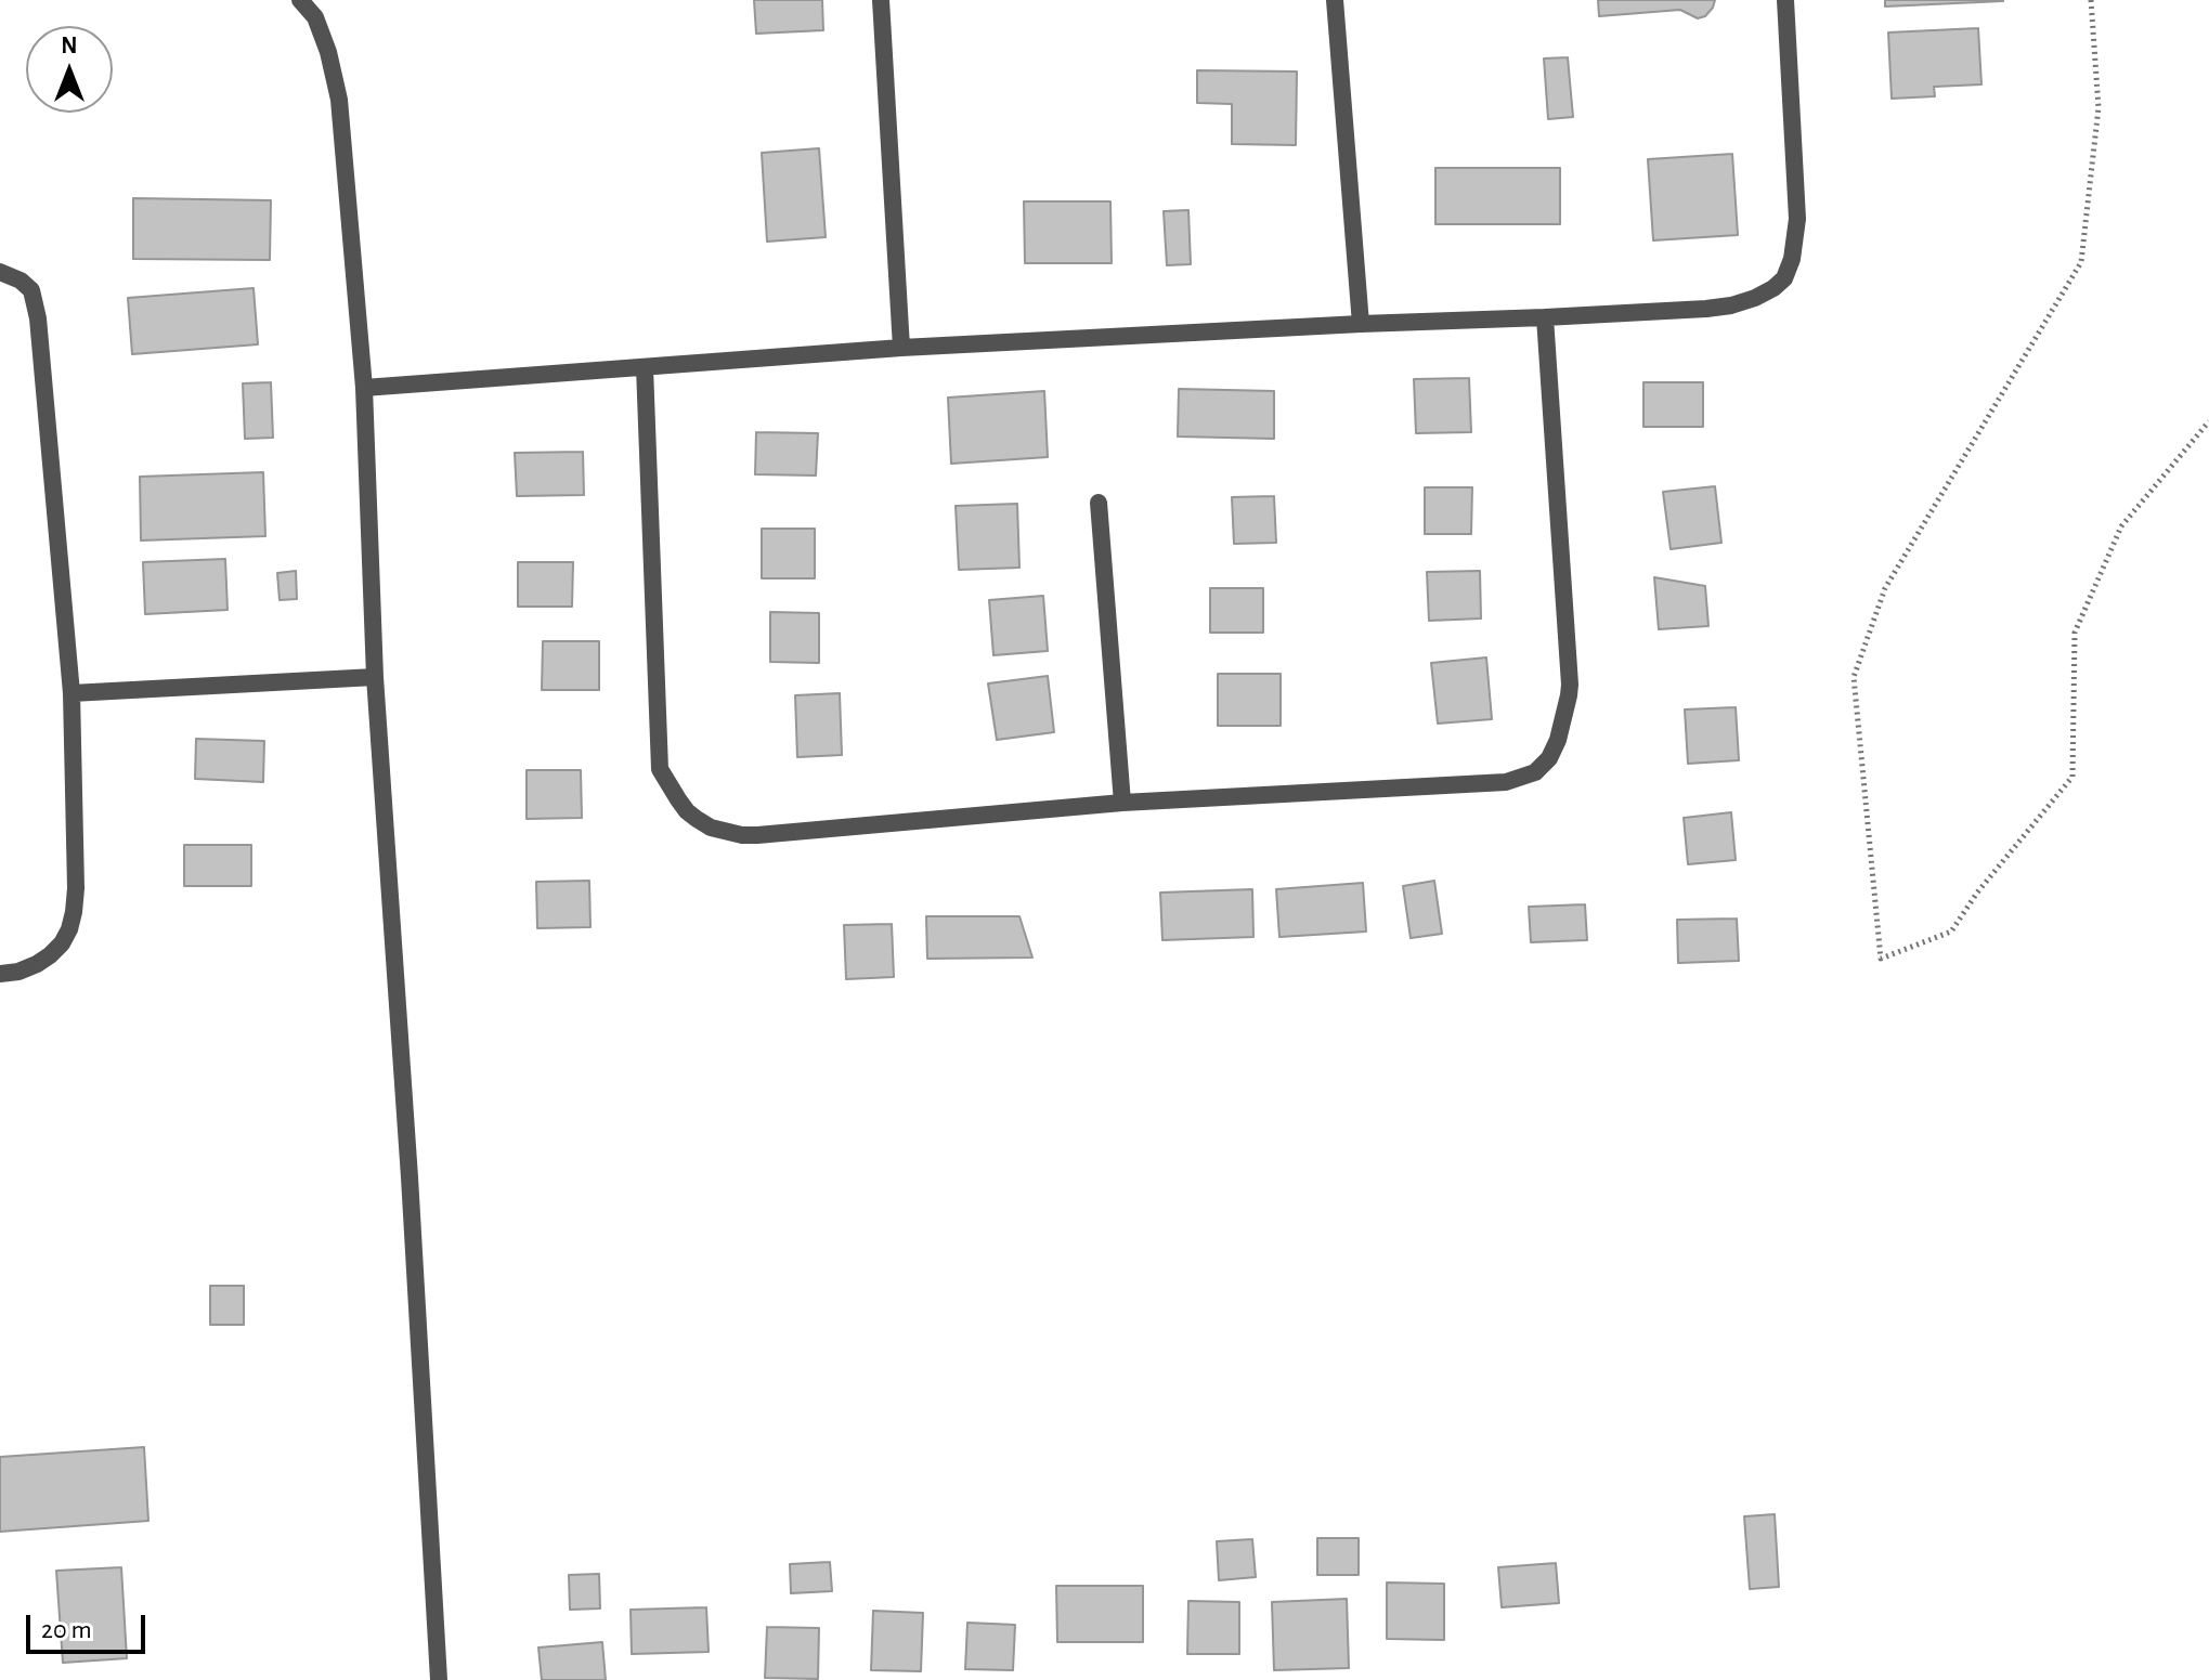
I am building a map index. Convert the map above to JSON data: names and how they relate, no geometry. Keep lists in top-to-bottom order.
{
  "scale_bar": "20 m",
  "north": "top"
}
